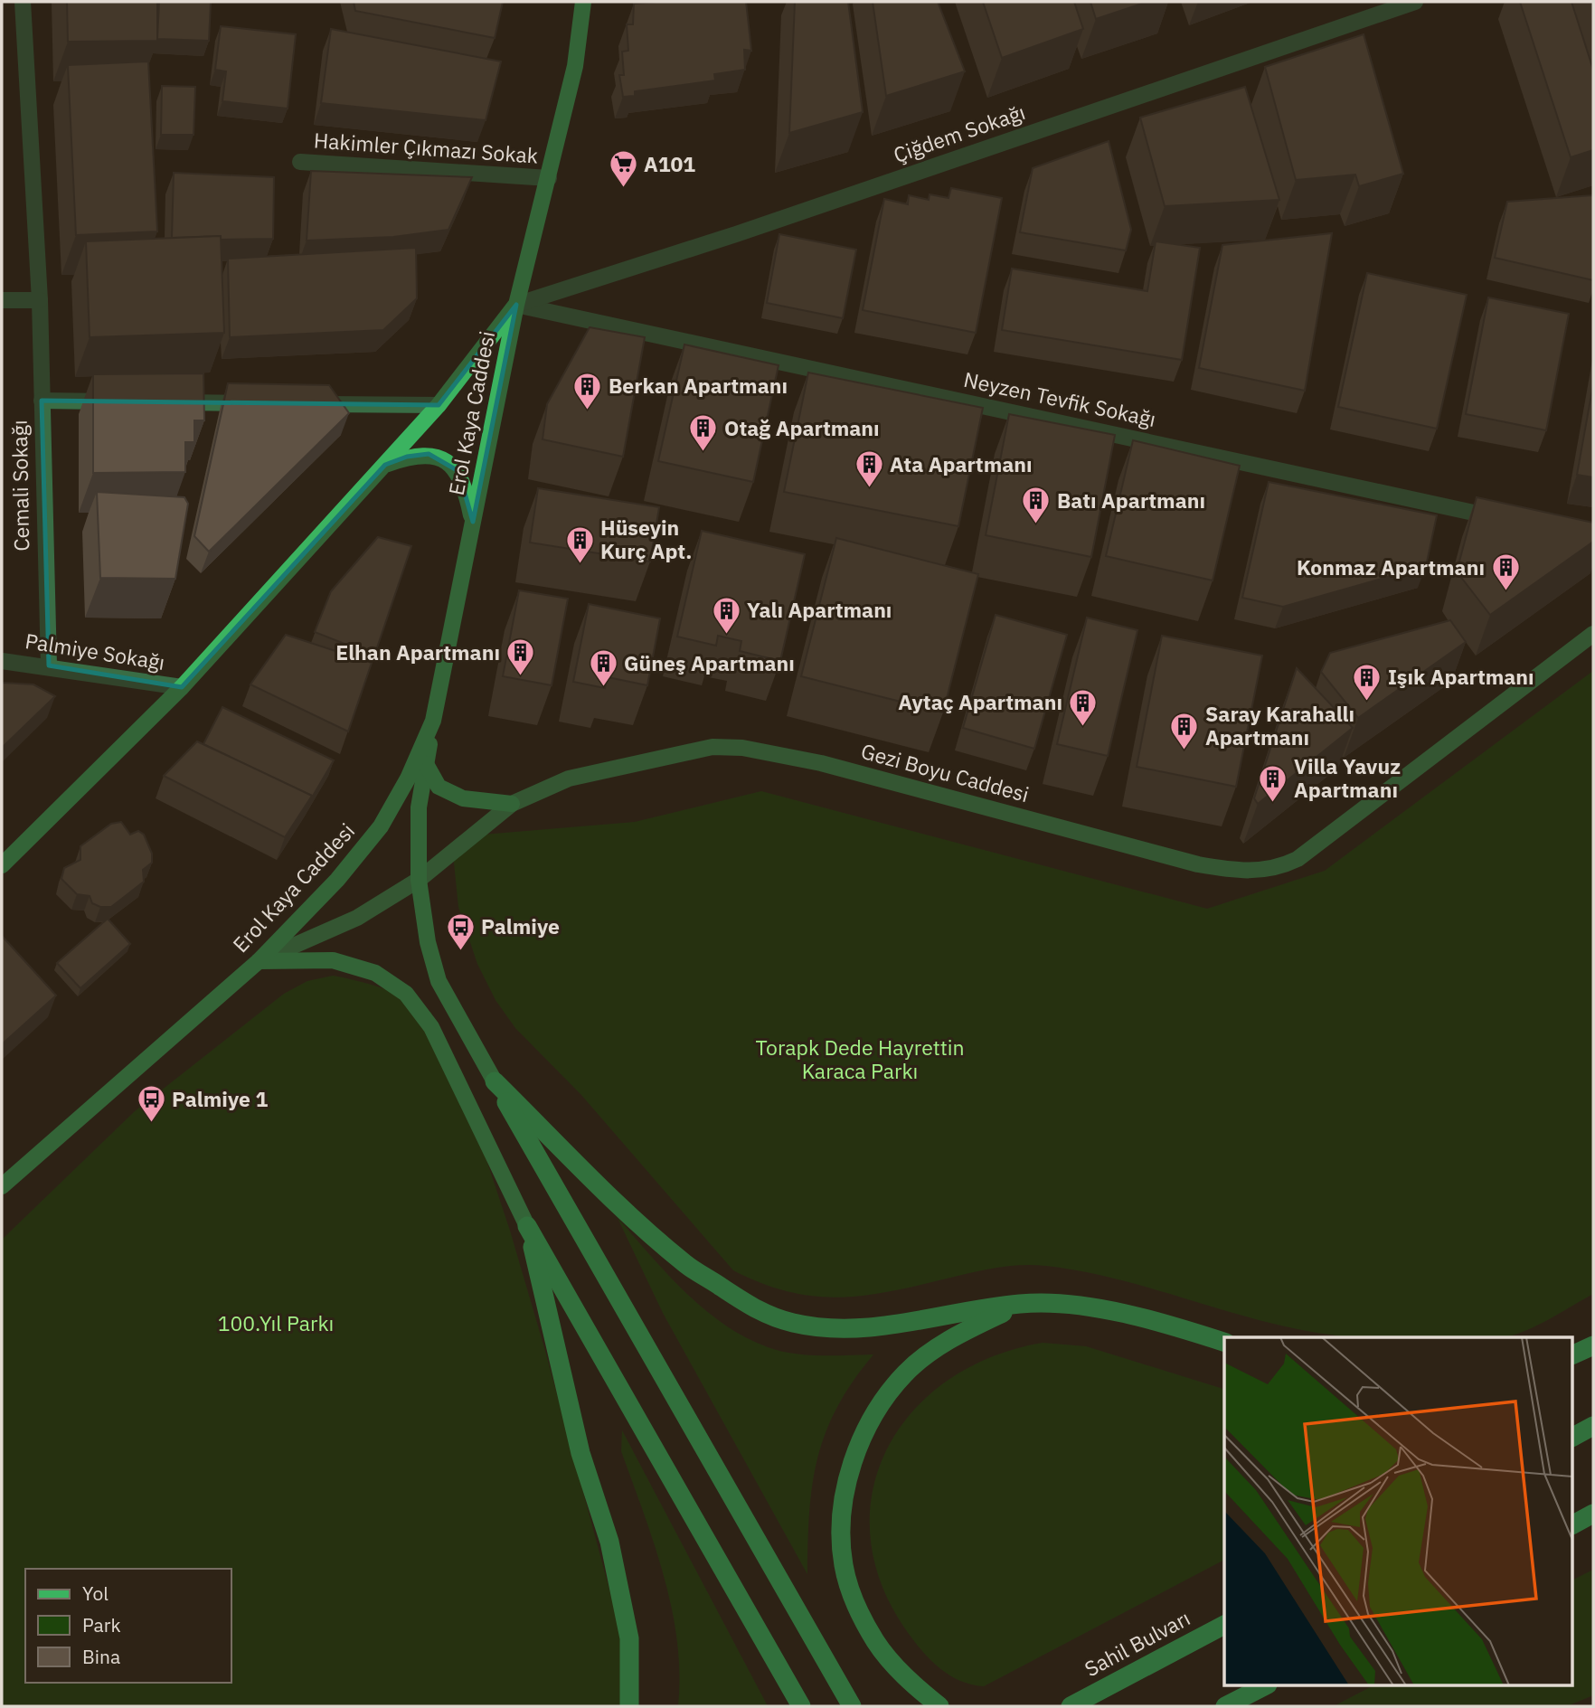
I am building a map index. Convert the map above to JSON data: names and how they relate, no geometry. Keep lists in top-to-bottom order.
{
  "streets": {
    "highway": ["Sahil Bulvarı"],
    "main road": ["Erol Kaya Caddesi"],
    "street": [
      "Çiğdem Sokağı",
      "Hakimler Çıkmazı Sokak",
      "Neyzen Tevfik Sokağı",
      "Cemali Sokağı",
      "Palmiye Sokağı",
      "Gezi Boyu Caddesi"
    ]
  },
  "crossings": [
    ["Çiğdem Sokağı", "Neyzen Tevfik Sokağı"],
    ["Çiğdem Sokağı", "Erol Kaya Caddesi"],
    ["Hakimler Çıkmazı Sokak", "Erol Kaya Caddesi"],
    ["Neyzen Tevfik Sokağı", "Erol Kaya Caddesi"],
    ["Erol Kaya Caddesi", "Palmiye Sokağı"],
    ["Erol Kaya Caddesi", "Gezi Boyu Caddesi"],
    ["Cemali Sokağı", "Palmiye Sokağı"]
  ],
  "parks": ["Torapk Dede Hayrettin Karaca Parkı", "100.Yıl Parkı"],
  "places": {
    "supermarket": ["A101"],
    "building": [
      "Berkan Apartmanı",
      "Otağ Apartmanı",
      "Ata Apartmanı",
      "Batı Apartmanı",
      "Hüseyin Kurç Apt.",
      "Konmaz Apartmanı",
      "Yalı Apartmanı",
      "Elhan Apartmanı",
      "Güneş Apartmanı",
      "Işık Apartmanı",
      "Aytaç Apartmanı",
      "Saray Karahallı Apartmanı",
      "Villa Yavuz Apartmanı"
    ],
    "bus stop": ["Palmiye", "Palmiye 1"]
  },
  "legend": ["Yol", "Park", "Bina"]
}
